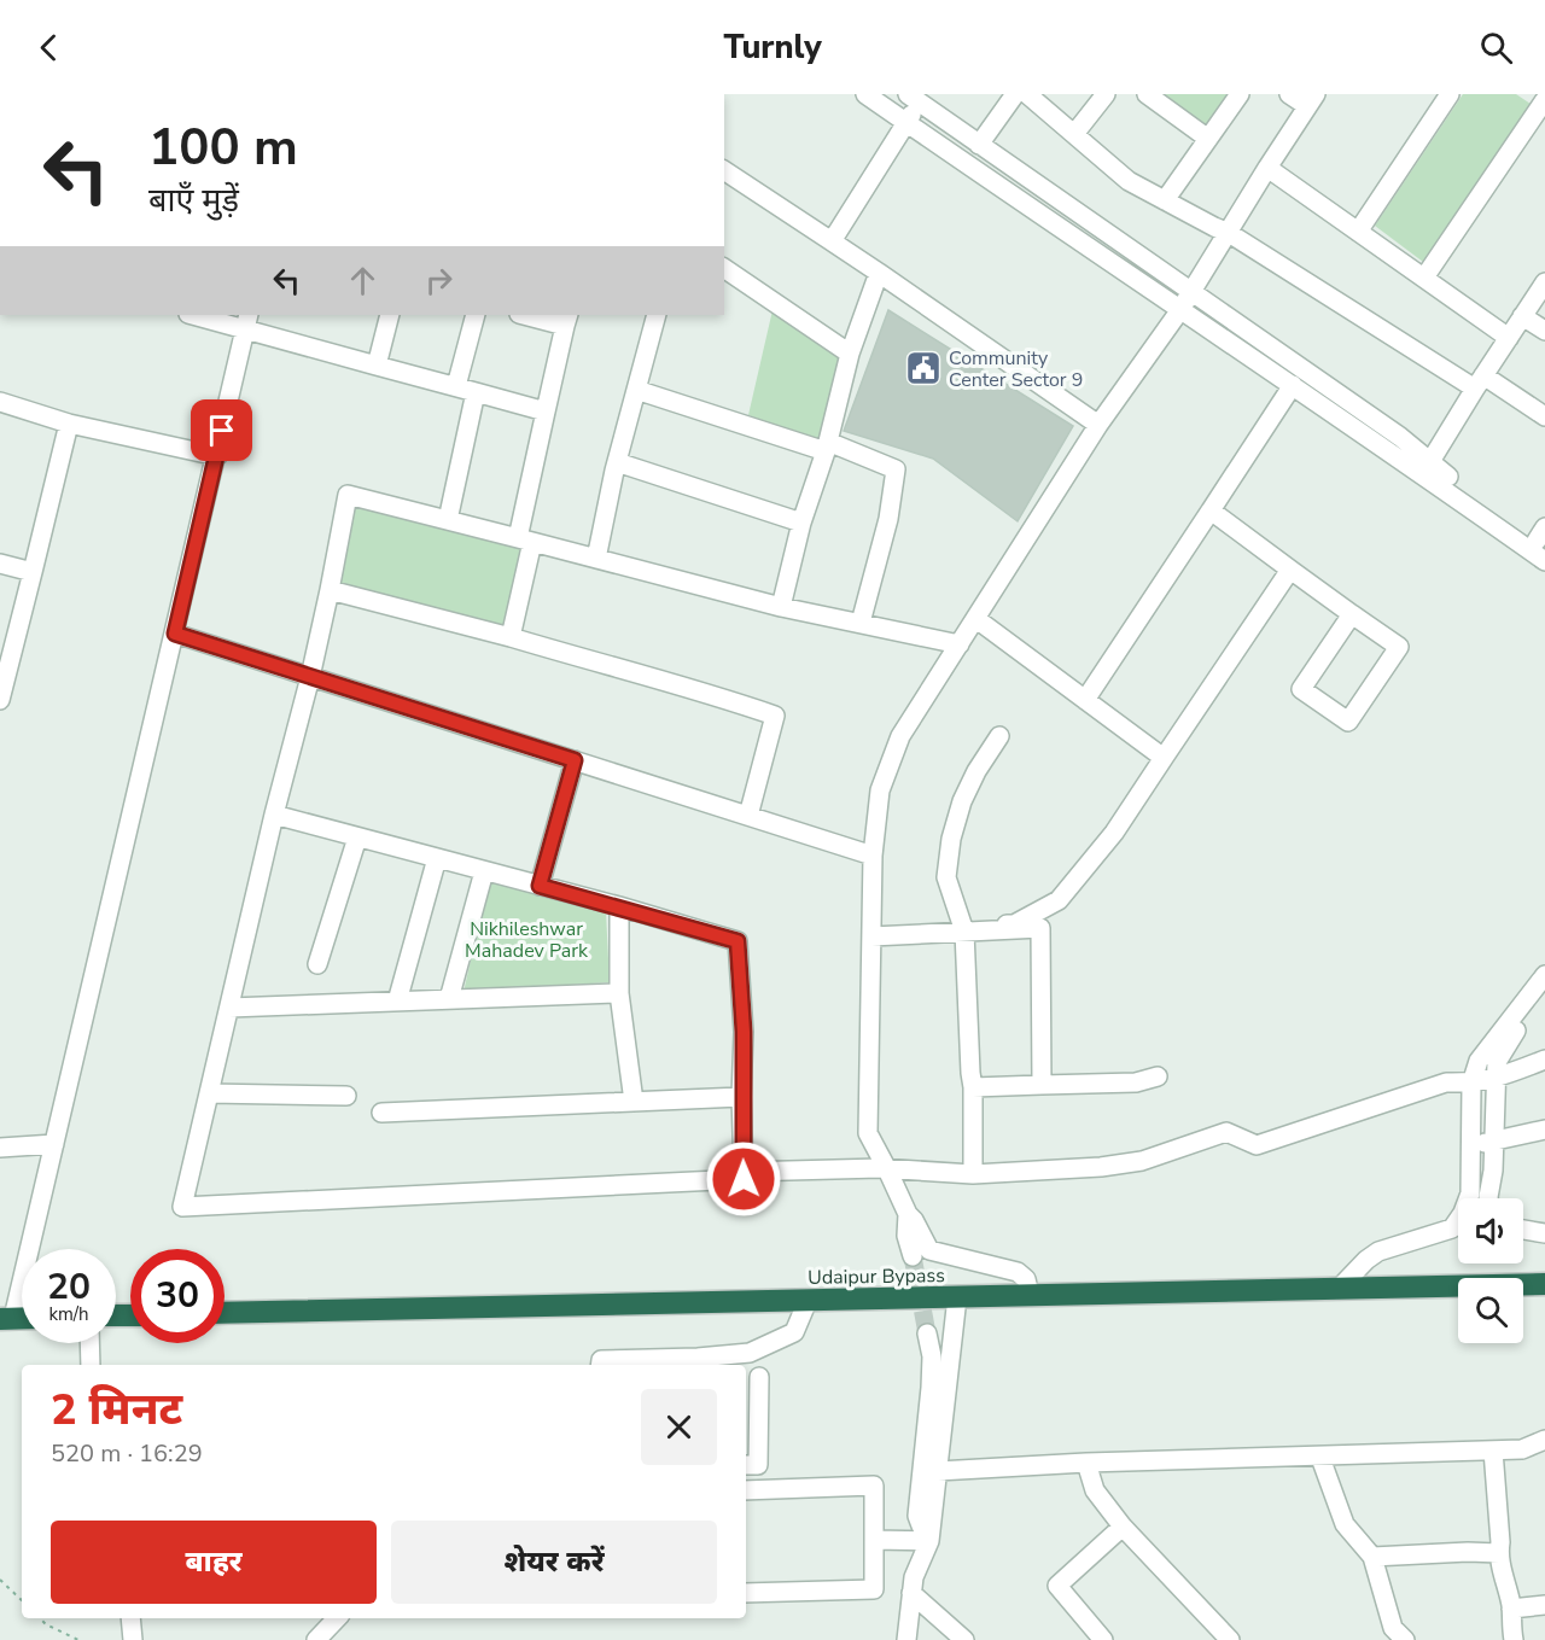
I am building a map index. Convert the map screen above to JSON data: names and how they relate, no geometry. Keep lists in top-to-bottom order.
{
  "streets": {
    "highway": ["Udaipur Bypass"]
  },
  "parks": ["Nikhileshwar Mahadev Park"],
  "places": {
    "public building": ["Community Center Sector 9"]
  },
  "page": {
    "header": "Turnly",
    "turn": ["100 m", "बाएँ मुड़ें"],
    "speed": "20 km/h",
    "limit": "30",
    "heading": ["2 मिनट", "520 m · 16:29"],
    "buttons": ["बाहर", "शेयर करें"]
  }
}
